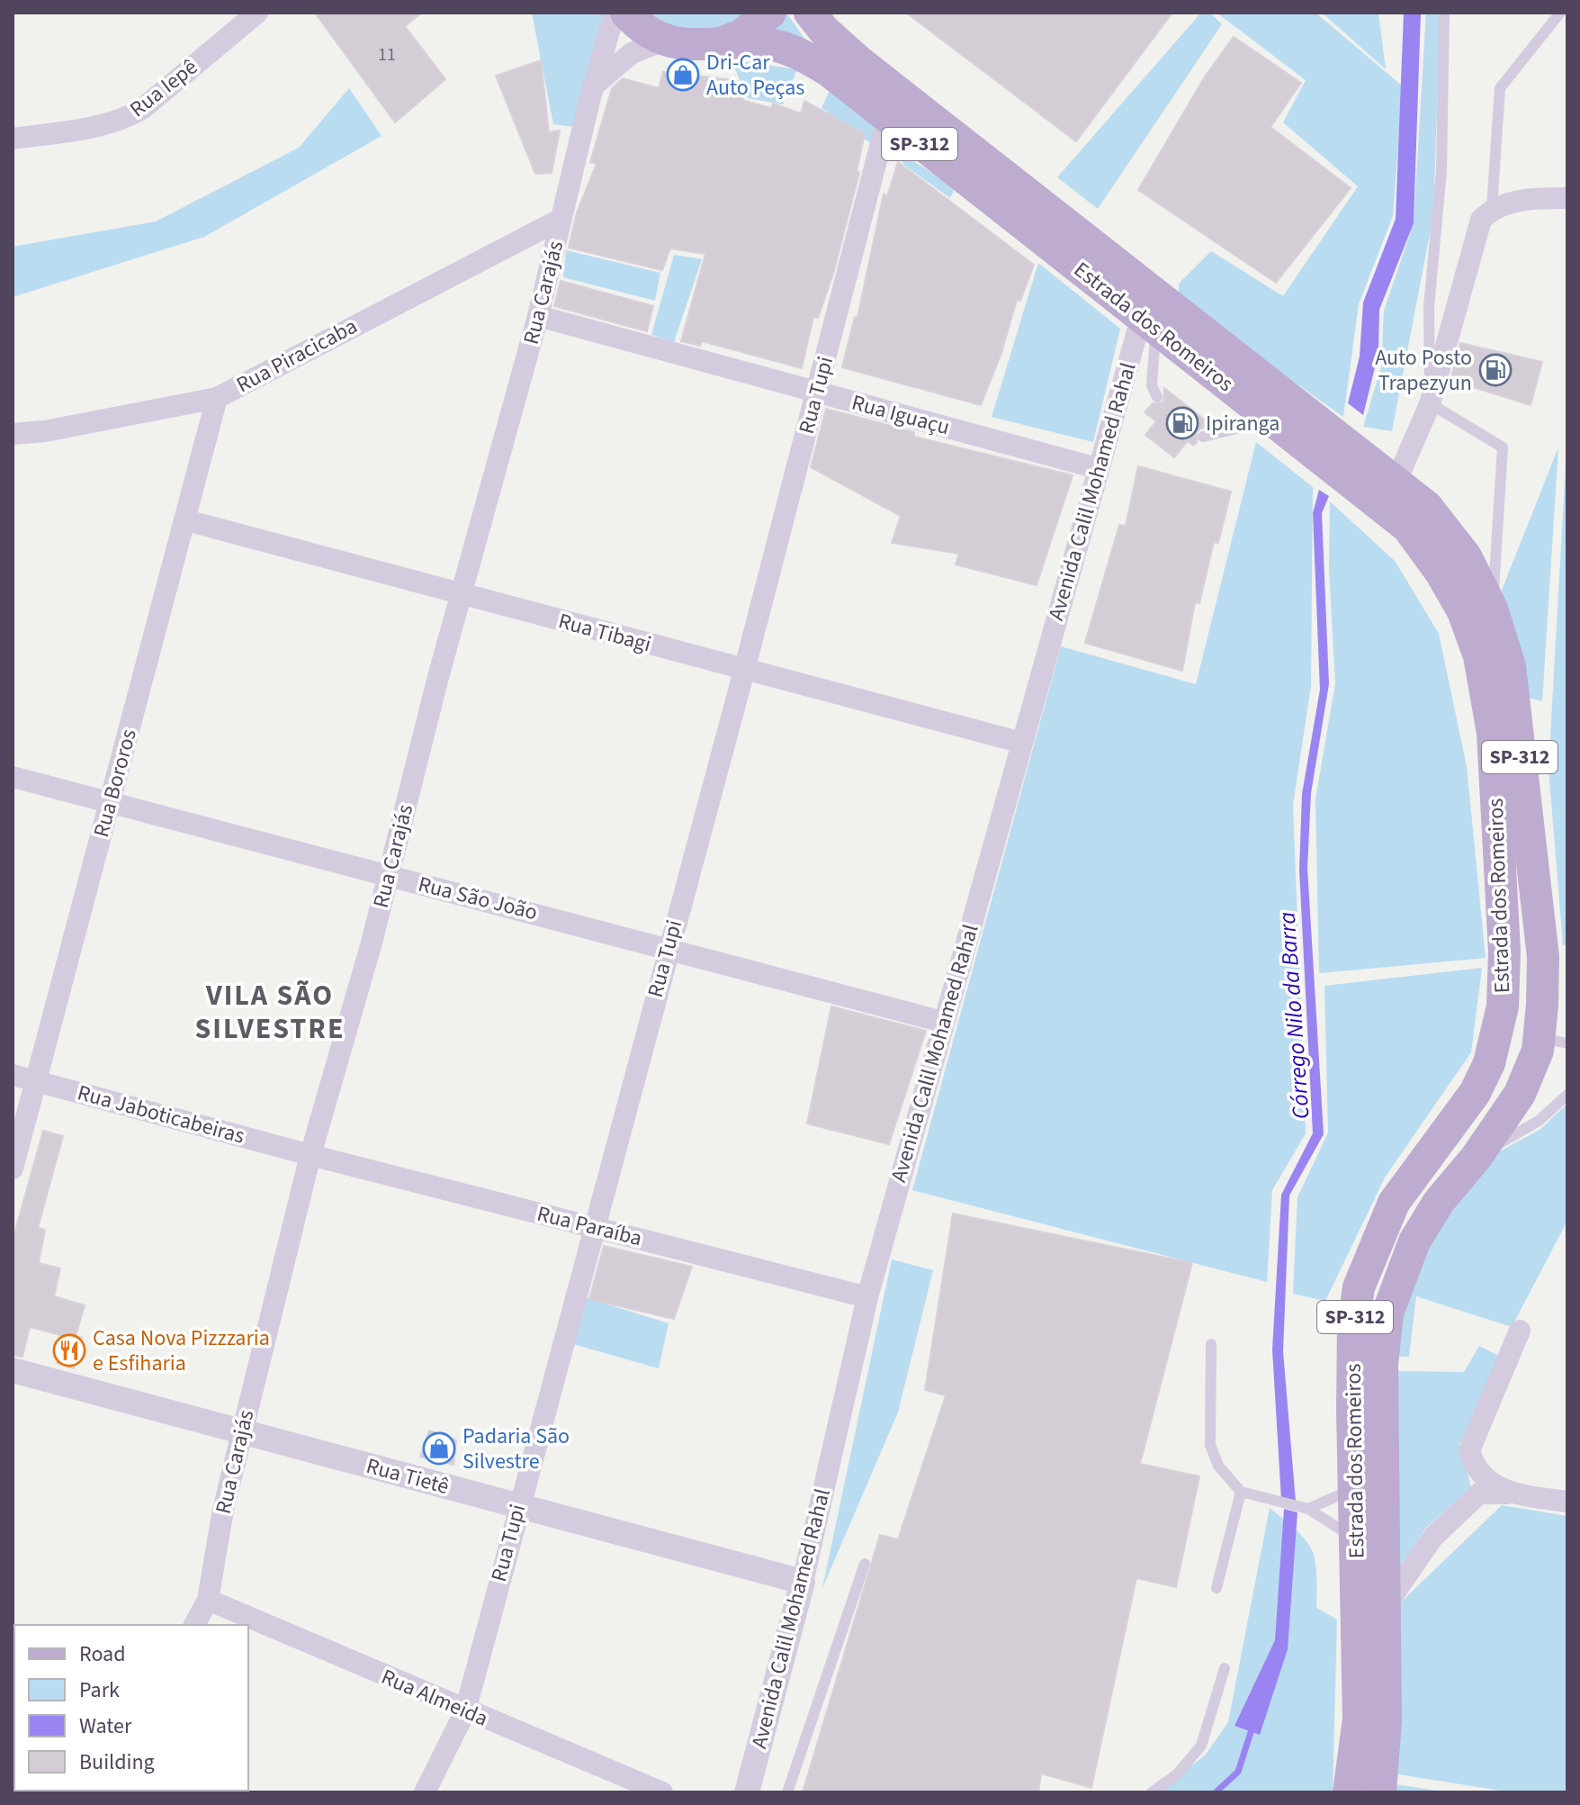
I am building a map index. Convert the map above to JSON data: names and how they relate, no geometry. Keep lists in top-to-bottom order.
{
  "streets": {
    "main road": ["SP-312", "Estrada dos Romeiros"],
    "street": [
      "Rua Iepê",
      "Rua Carajás",
      "Rua Piracicaba",
      "Rua Tupi",
      "Rua Iguaçu",
      "Avenida Calil Mohamed Rahal",
      "Rua Tibagi",
      "Rua Bororos",
      "Rua São João",
      "Rua Jaboticabeiras",
      "Rua Paraíba",
      "Rua Tietê",
      "Rua Almeida"
    ]
  },
  "crossings": [
    ["Rua Carajás", "Rua Piracicaba"],
    ["Rua Carajás", "Rua Iguaçu"],
    ["Rua Carajás", "Rua Tibagi"],
    ["Rua Carajás", "Rua São João"],
    ["Rua Carajás", "Rua Jaboticabeiras"],
    ["Rua Carajás", "Rua Paraíba"],
    ["Rua Carajás", "Rua Tietê"],
    ["Rua Carajás", "Rua Almeida"],
    ["Estrada dos Romeiros", "Rua Tupi"],
    ["Estrada dos Romeiros", "Avenida Calil Mohamed Rahal"],
    ["Rua Piracicaba", "Rua Bororos"],
    ["Rua Tupi", "Rua Iguaçu"],
    ["Rua Tupi", "Rua Tibagi"],
    ["Rua Tupi", "Rua São João"],
    ["Rua Tupi", "Rua Paraíba"],
    ["Rua Tupi", "Rua Tietê"],
    ["Rua Tupi", "Rua Almeida"],
    ["Rua Iguaçu", "Avenida Calil Mohamed Rahal"],
    ["Avenida Calil Mohamed Rahal", "Rua Tibagi"],
    ["Avenida Calil Mohamed Rahal", "Rua São João"],
    ["Avenida Calil Mohamed Rahal", "Rua Paraíba"],
    ["Avenida Calil Mohamed Rahal", "Rua Tietê"],
    ["Rua Tibagi", "Rua Bororos"],
    ["Rua Bororos", "Rua São João"],
    ["Rua Bororos", "Rua Jaboticabeiras"],
    ["Rua Jaboticabeiras", "Rua Paraíba"]
  ],
  "districts": ["VILA SÃO SILVESTRE"],
  "water": ["Córrego Nilo da Barra"],
  "places": {
    "shop": ["Dri-Car Auto Peças", "Padaria São Silvestre"],
    "fuel station": ["Auto Posto Trapezyun", "Ipiranga"],
    "restaurant": ["Casa Nova Pizzzaria e Esfiharia"]
  },
  "house_numbers": ["11"],
  "legend": [
    "Road",
    "Park",
    "Water",
    "Building"
  ]
}
